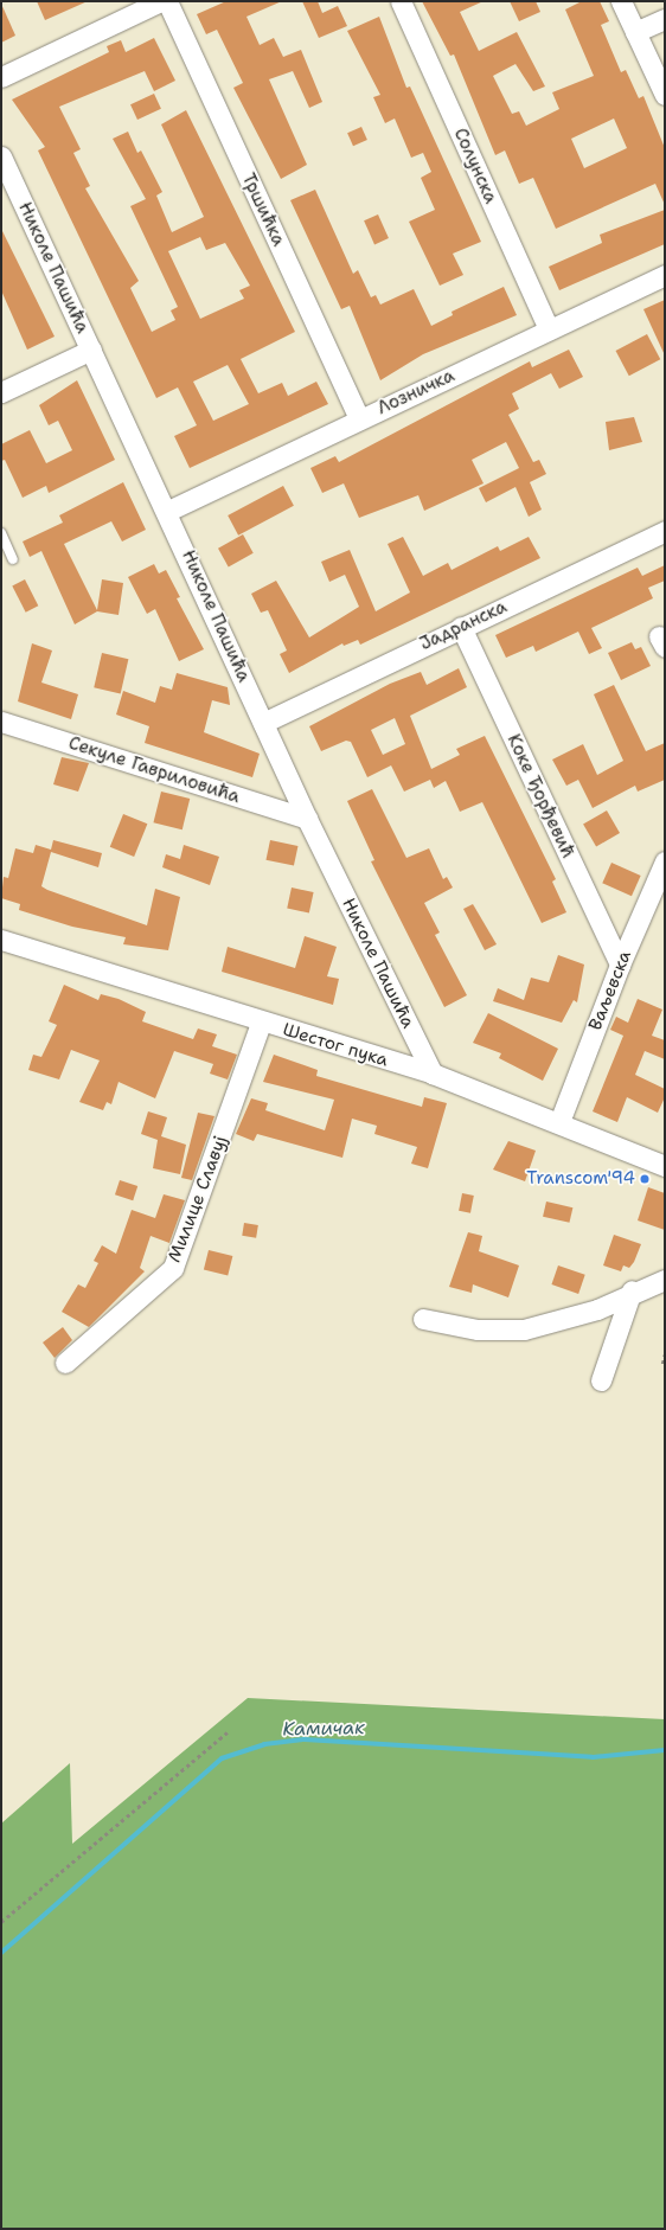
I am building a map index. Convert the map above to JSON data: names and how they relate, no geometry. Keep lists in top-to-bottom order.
{
  "streets": {
    "street": [
      "Солунска",
      "Тршићка",
      "Николе Пашића",
      "Лозничка",
      "Јадранска",
      "Секуле Гавриловића",
      "Коке Ђорђевић",
      "Ваљевска",
      "Шестог пука",
      "Милице Славуј"
    ]
  },
  "crossings": [
    ["Солунска", "Лозничка"],
    ["Тршићка", "Лозничка"],
    ["Николе Пашића", "Лозничка"],
    ["Николе Пашића", "Јадранска"],
    ["Николе Пашића", "Секуле Гавриловића"],
    ["Николе Пашића", "Шестог пука"],
    ["Јадранска", "Коке Ђорђевић"],
    ["Коке Ђорђевић", "Ваљевска"],
    ["Ваљевска", "Шестог пука"],
    ["Шестог пука", "Милице Славуј"]
  ],
  "water": ["Камичак"],
  "places": ["Transcom'94"]
}
